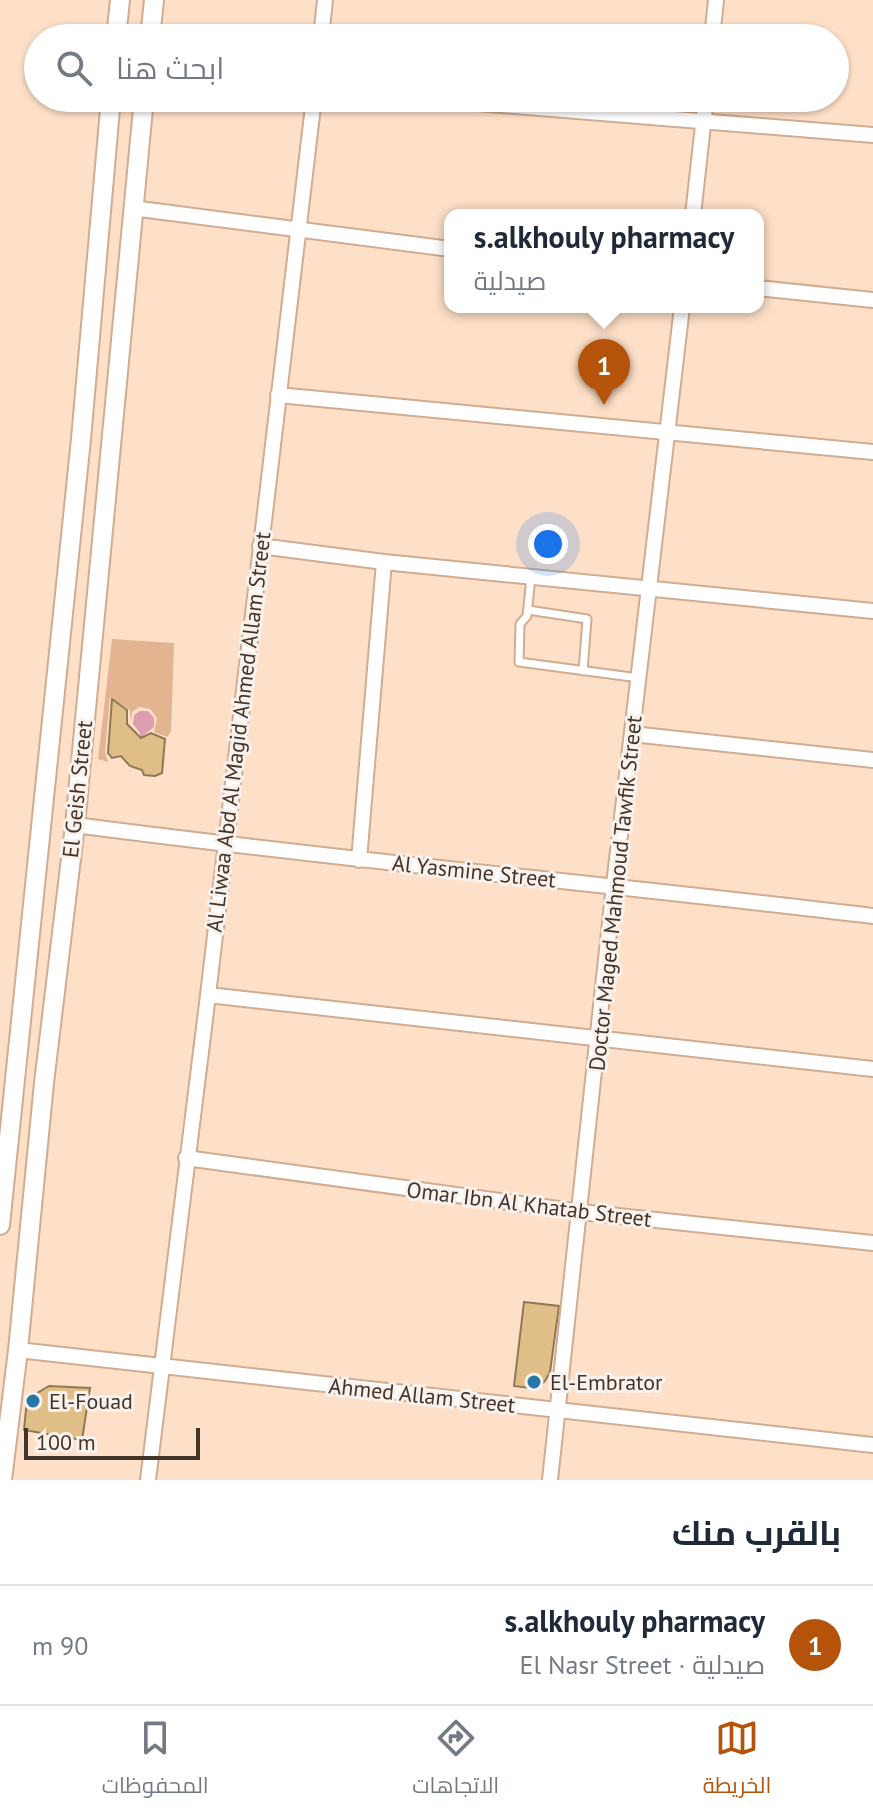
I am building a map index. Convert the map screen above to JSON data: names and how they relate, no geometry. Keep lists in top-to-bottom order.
{
  "streets": {
    "street": [
      "Al Liwaa Abd Al Magid Ahmed Allam Street",
      "El Geish Street",
      "Al Yasmine Street",
      "Doctor Maged Mahmoud Tawfik Street",
      "Omar Ibn Al Khatab Street",
      "Ahmed Allam Street"
    ]
  },
  "crossings": [
    ["Al Liwaa Abd Al Magid Ahmed Allam Street", "Al Yasmine Street"],
    ["Al Liwaa Abd Al Magid Ahmed Allam Street", "Omar Ibn Al Khatab Street"],
    ["Al Liwaa Abd Al Magid Ahmed Allam Street", "Ahmed Allam Street"],
    ["El Geish Street", "Al Yasmine Street"],
    ["El Geish Street", "Ahmed Allam Street"],
    ["Al Yasmine Street", "Doctor Maged Mahmoud Tawfik Street"],
    ["Doctor Maged Mahmoud Tawfik Street", "Omar Ibn Al Khatab Street"],
    ["Doctor Maged Mahmoud Tawfik Street", "Ahmed Allam Street"]
  ],
  "places": ["El-Embrator", "El-Fouad"],
  "scale_bar": "100 m",
  "page": {
    "search": "ابحث هنا",
    "popup": ["s.alkhouly pharmacy", "صيدلية"],
    "pins": "1",
    "scale": "100 m",
    "heading": "بالقرب منك",
    "list": [
      {
        "mark": "1",
        "name": "s.alkhouly pharmacy",
        "note": "صيدلية · El Nasr Street",
        "value": "90 m"
      }
    ],
    "nav": ["الخريطة", "الاتجاهات", "المحفوظات"]
  }
}
